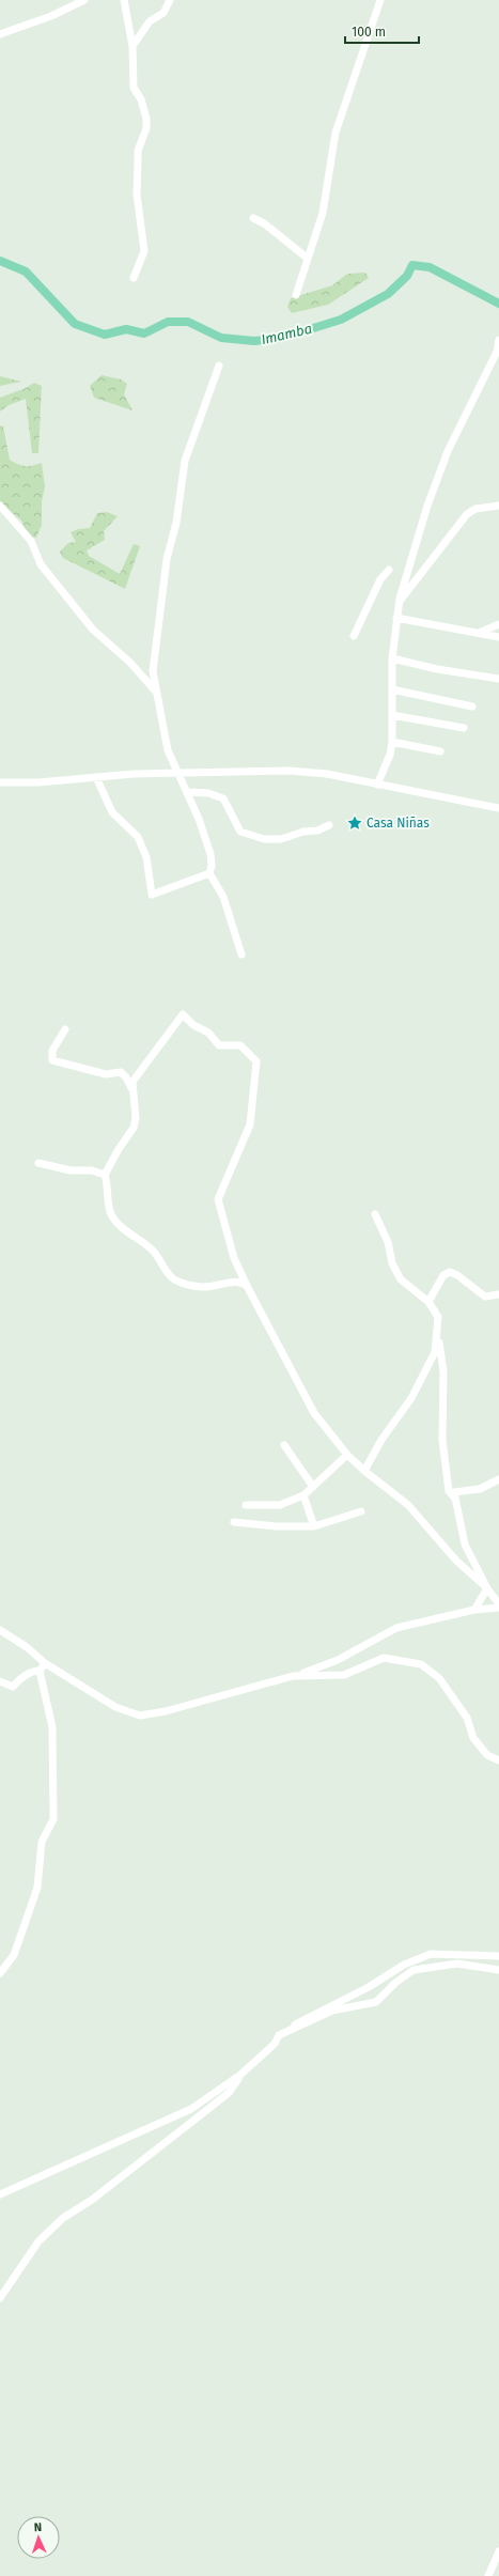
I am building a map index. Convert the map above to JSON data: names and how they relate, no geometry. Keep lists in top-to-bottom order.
{
  "water": ["Imamba"],
  "places": {
    "place": ["Casa Niñas"]
  },
  "scale_bar": "100 m",
  "north": "top"
}
